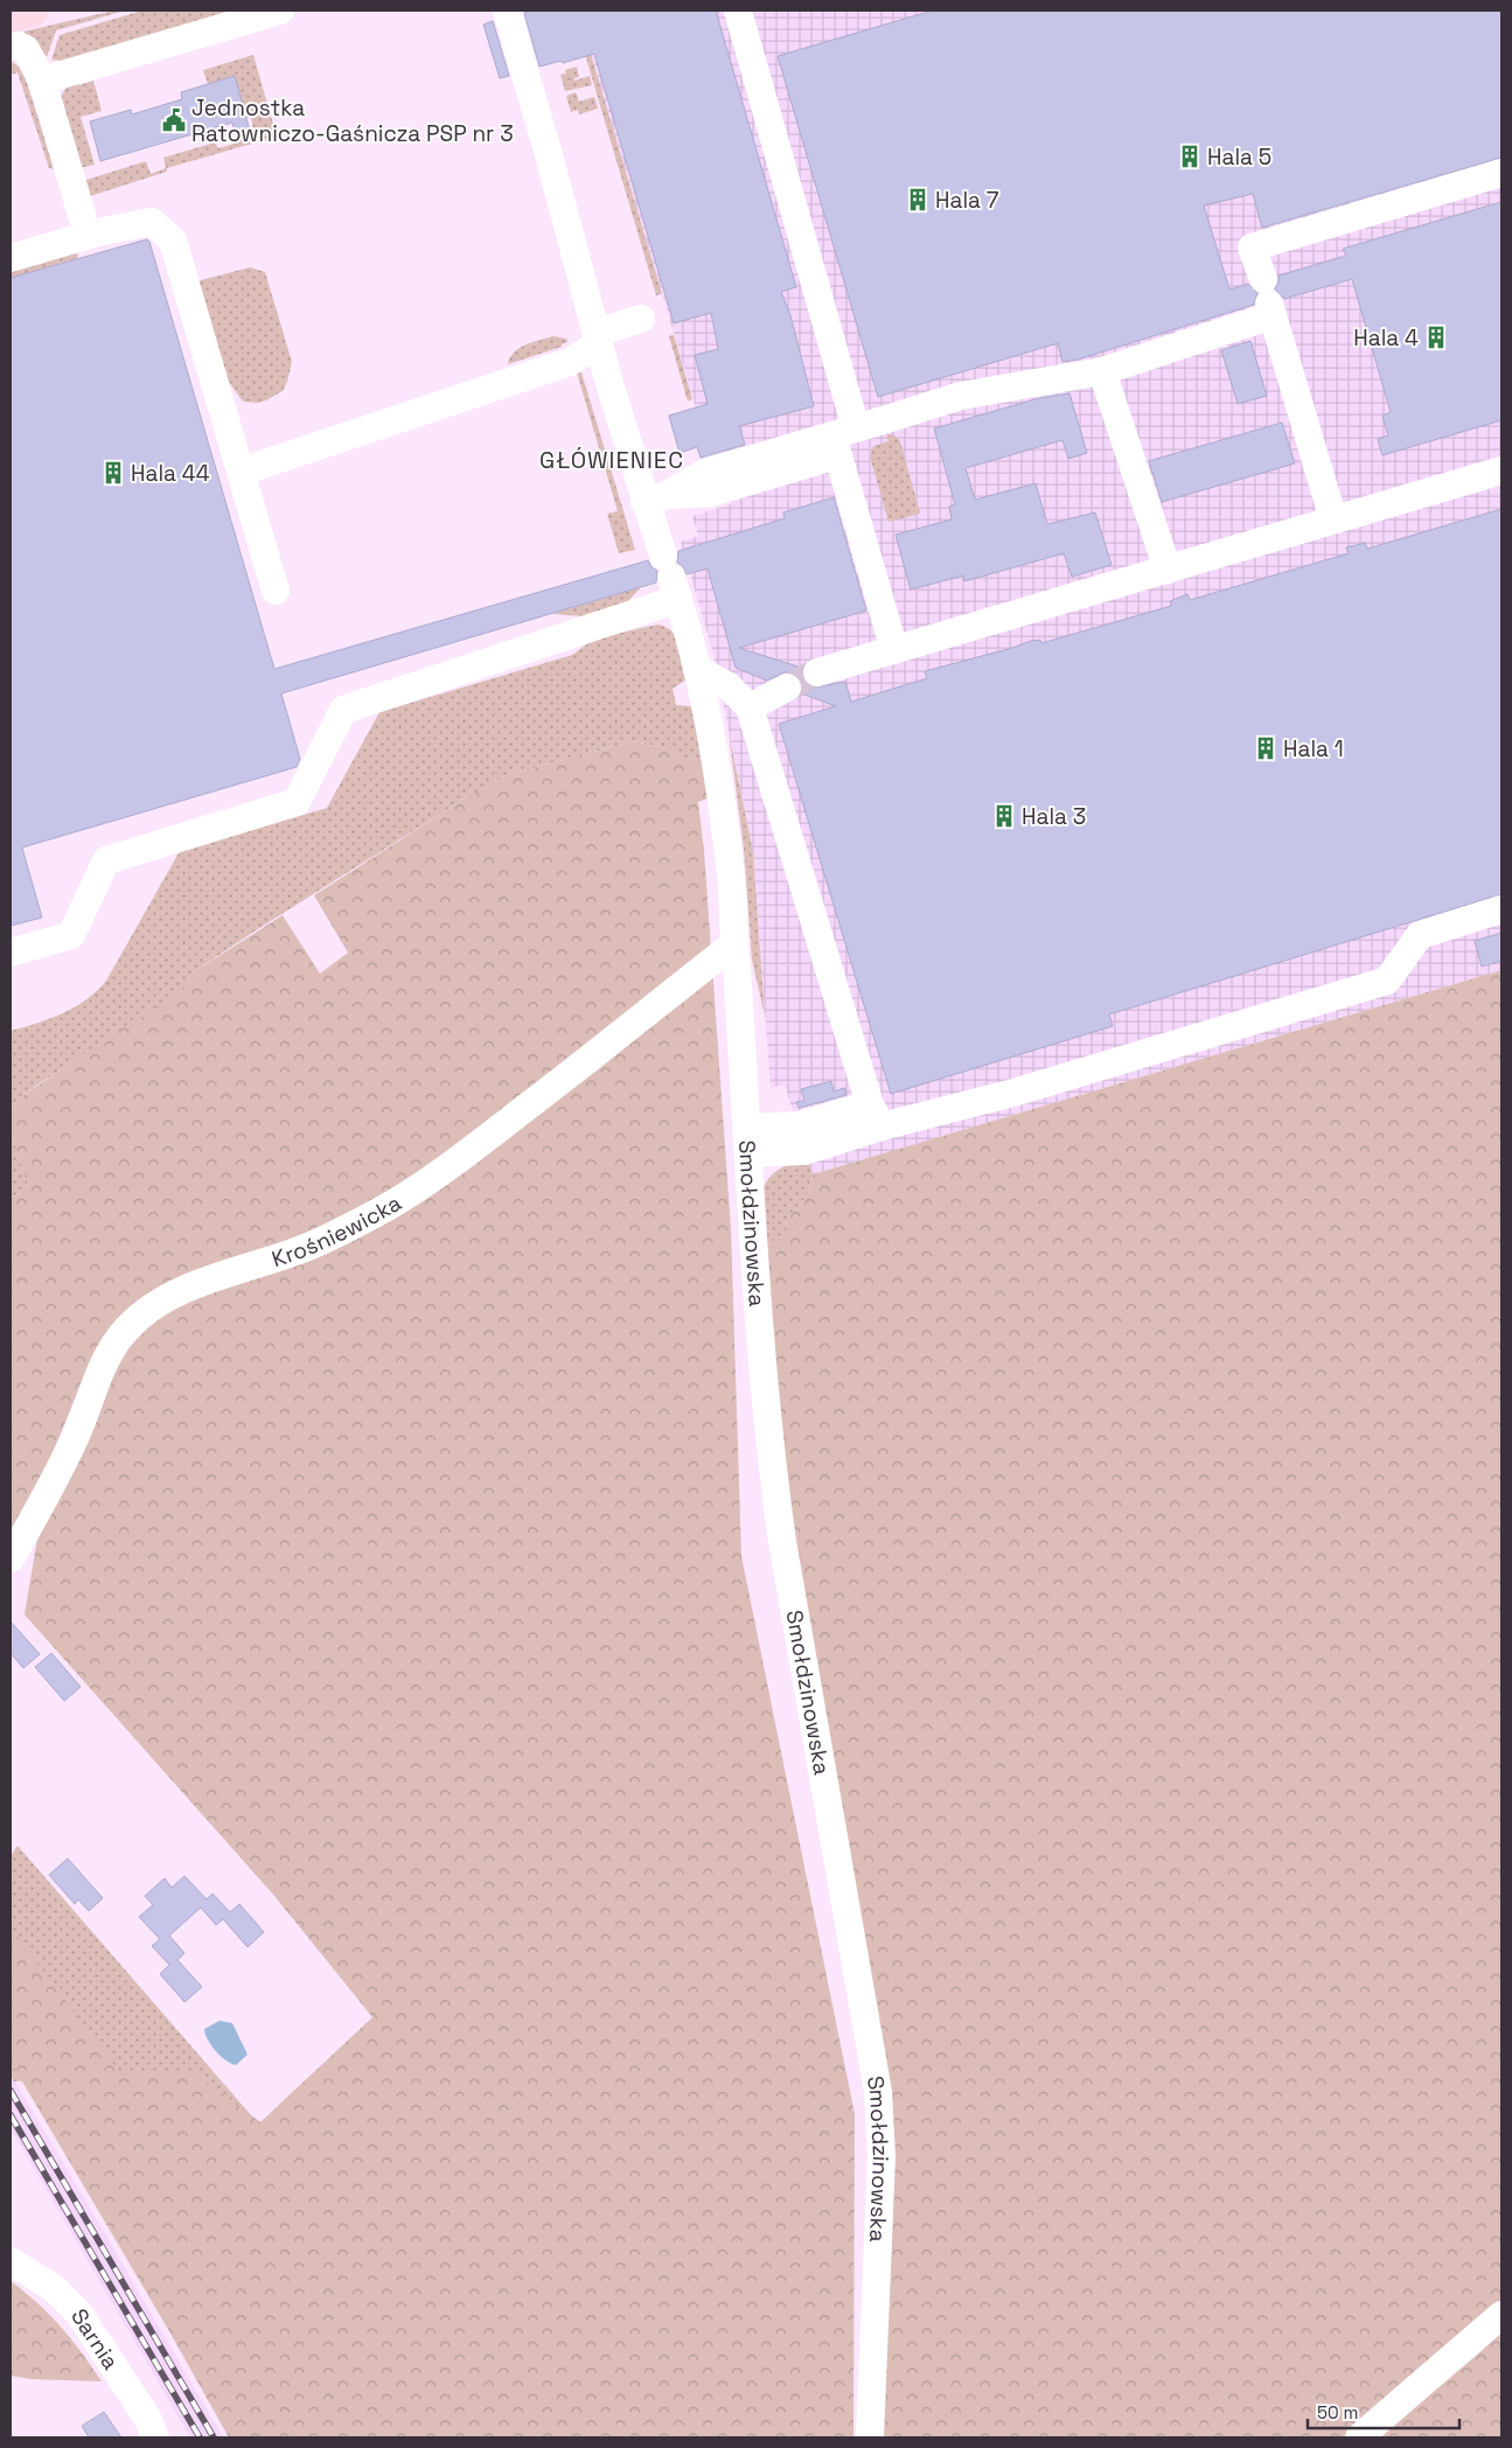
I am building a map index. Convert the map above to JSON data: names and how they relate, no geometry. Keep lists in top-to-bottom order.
{
  "streets": {
    "street": ["Smołdzinowska", "Krośniewicka", "Sarnia"]
  },
  "crossings": [
    ["Smołdzinowska", "Krośniewicka"]
  ],
  "districts": ["GŁÓWIENIEC"],
  "places": {
    "public building": ["Jednostka Ratowniczo-Gaśnicza PSP nr 3"],
    "building": [
      "Hala 5",
      "Hala 7",
      "Hala 4",
      "Hala 44",
      "Hala 1",
      "Hala 3"
    ]
  },
  "scale_bar": "50 m"
}
